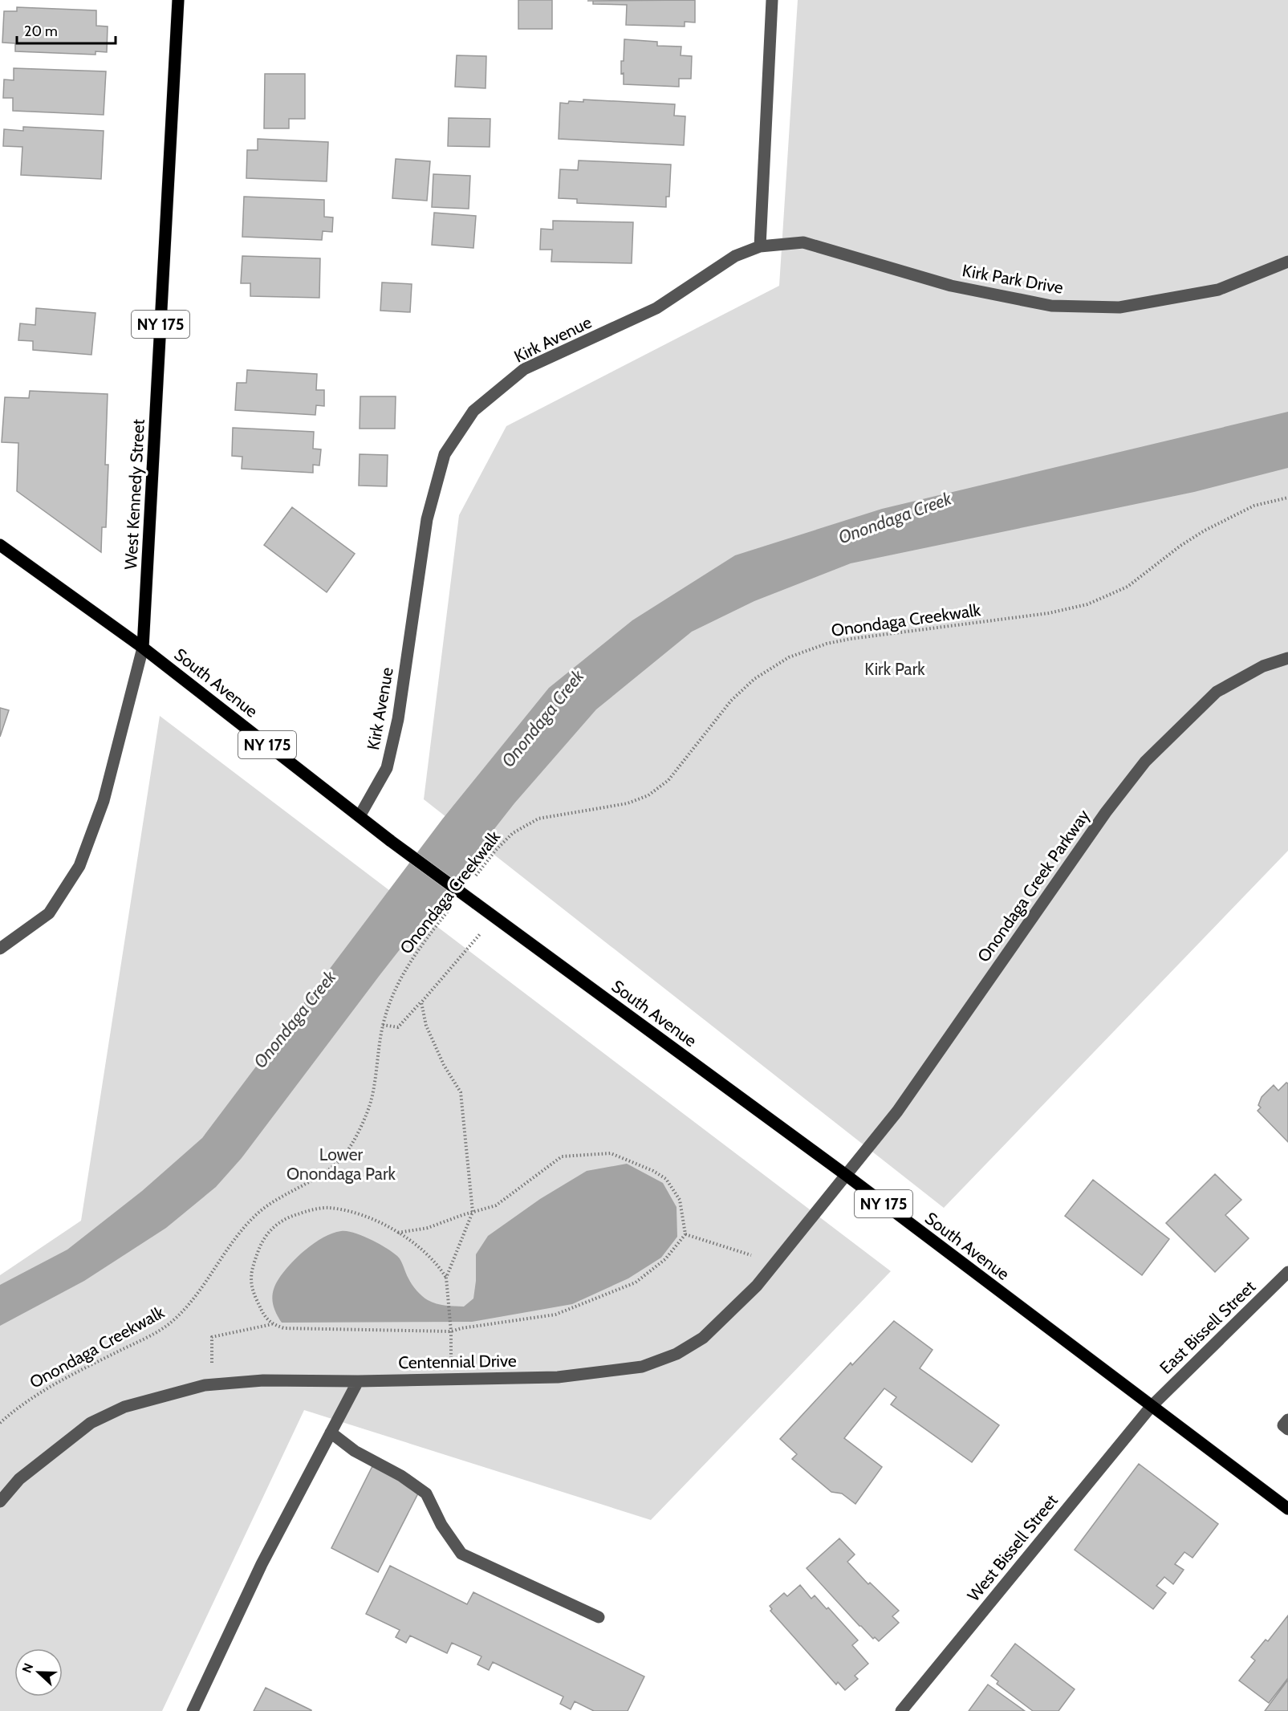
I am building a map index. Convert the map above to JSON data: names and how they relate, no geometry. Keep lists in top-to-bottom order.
{
  "streets": {
    "main road": ["NY 175", "West Kennedy Street", "South Avenue"],
    "street": [
      "Kirk Park Drive",
      "Kirk Avenue",
      "Onondaga Creek Parkway",
      "East Bissell Street",
      "Centennial Drive",
      "West Bissell Street"
    ],
    "path": ["Onondaga Creekwalk"]
  },
  "crossings": [
    ["Kirk Park Drive", "Kirk Avenue"],
    ["Kirk Avenue", "South Avenue"],
    ["West Kennedy Street", "South Avenue"],
    ["South Avenue", "Onondaga Creek Parkway"],
    ["South Avenue", "East Bissell Street"],
    ["South Avenue", "Centennial Drive"],
    ["South Avenue", "West Bissell Street"],
    ["Onondaga Creek Parkway", "Centennial Drive"],
    ["East Bissell Street", "West Bissell Street"]
  ],
  "water": ["Onondaga Creek"],
  "parks": ["Kirk Park", "Lower Onondaga Park"],
  "scale_bar": "20 m",
  "north": "left"
}
